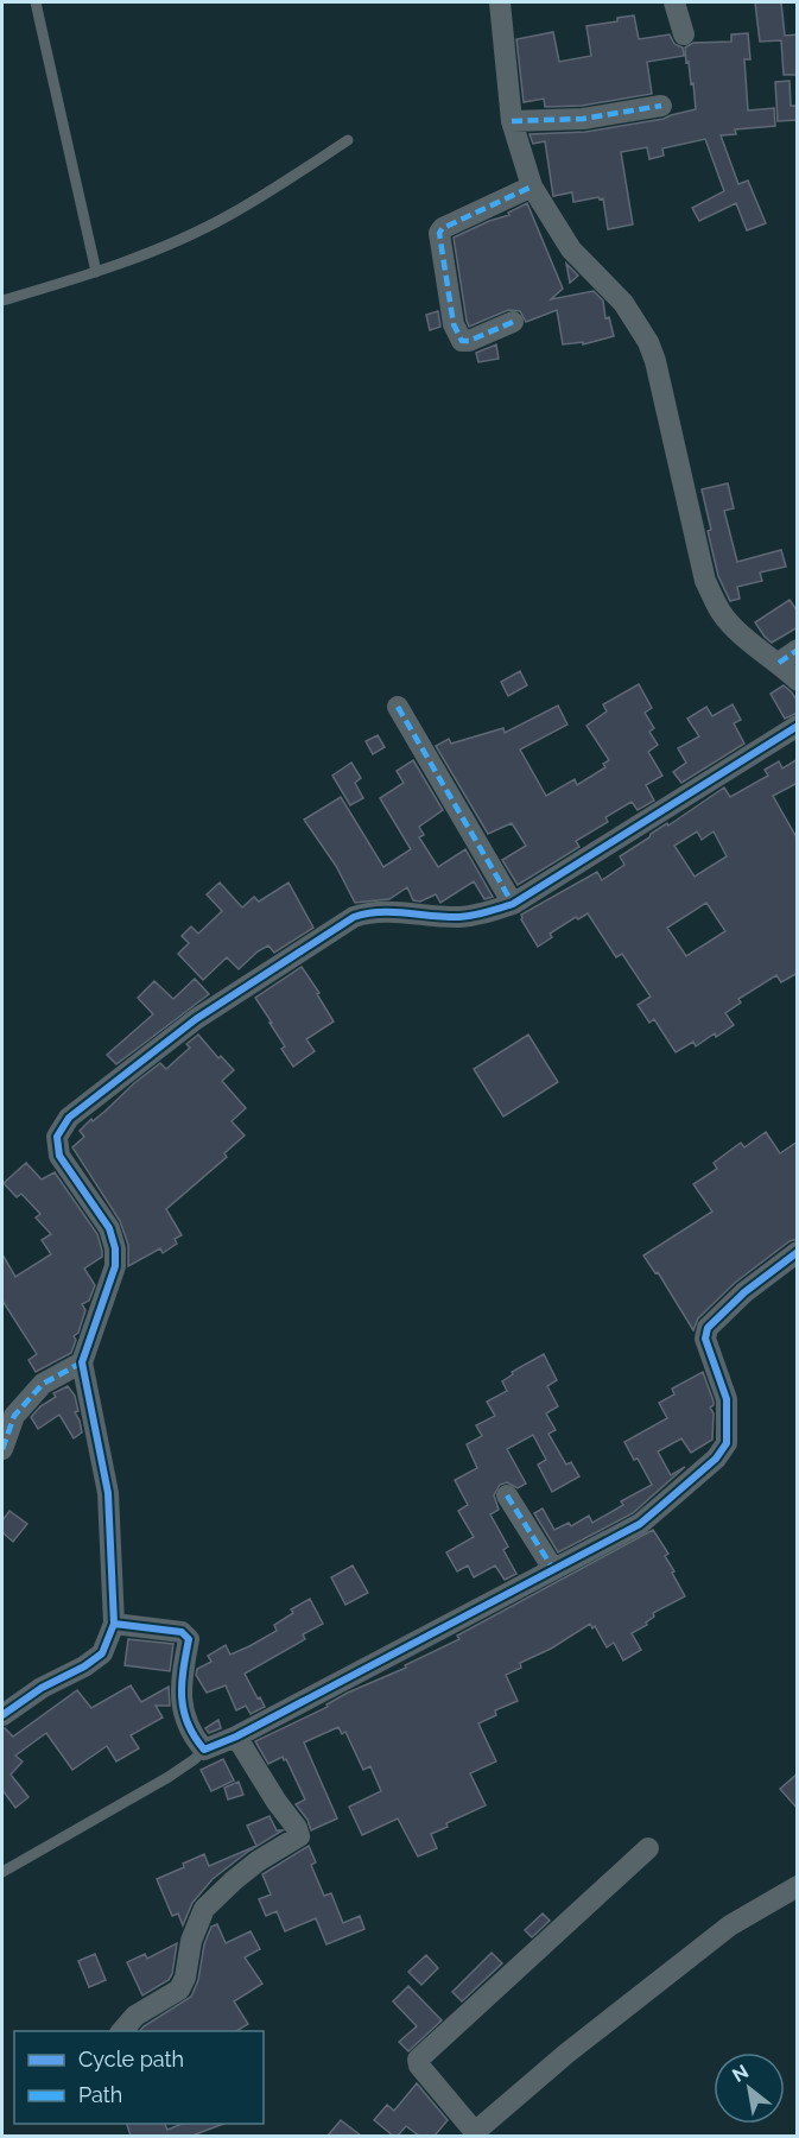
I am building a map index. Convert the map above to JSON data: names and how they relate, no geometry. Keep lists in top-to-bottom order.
{
  "legend": ["Cycle path", "Path"],
  "north": "top left"
}
